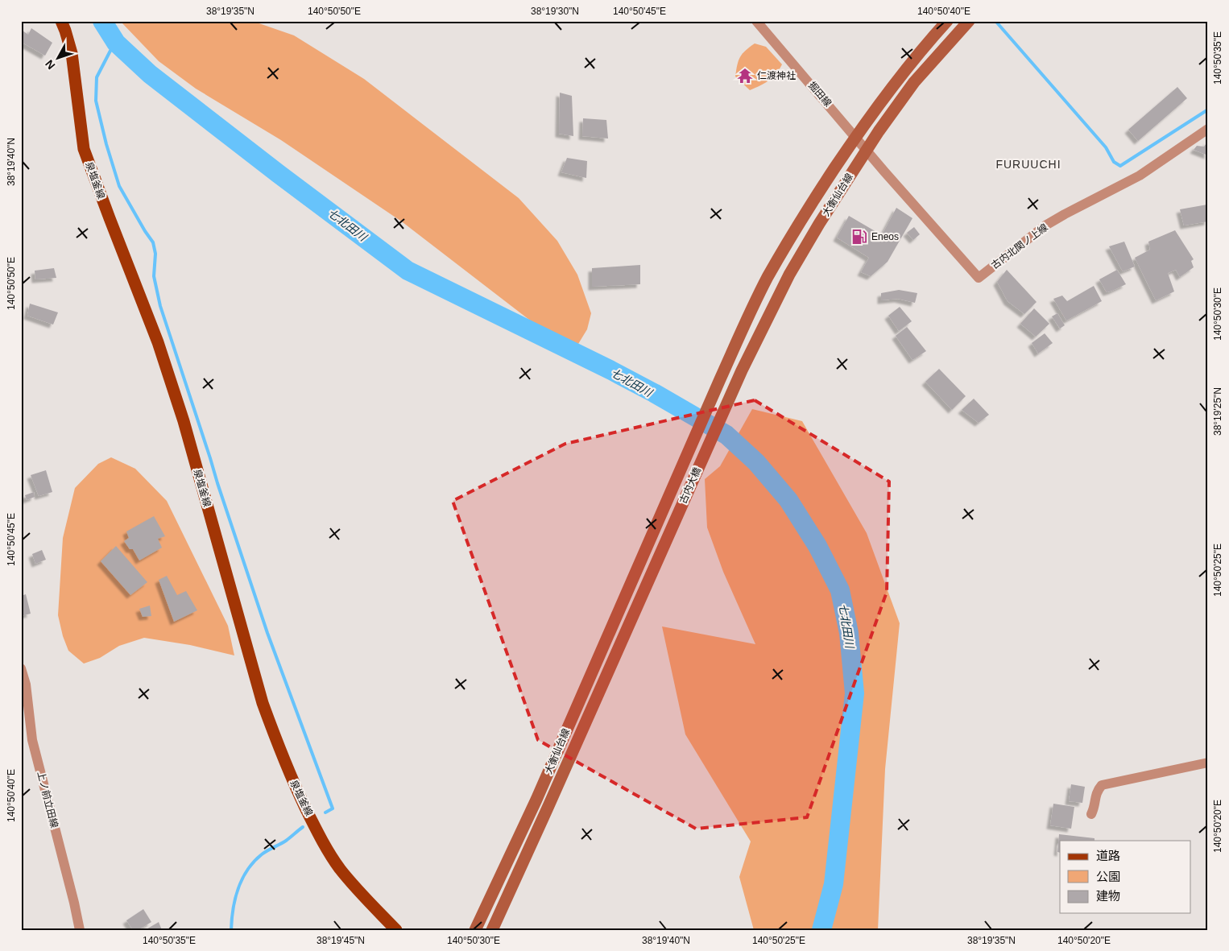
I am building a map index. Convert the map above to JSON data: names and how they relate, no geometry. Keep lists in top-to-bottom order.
{
  "streets": {
    "main road": ["泉塩釜線", "大衡仙台線", "古内大橋"],
    "street": ["掘田線", "古内北関ノ上線", "上ノ前立田線"]
  },
  "crossings": [
    ["掘田線", "大衡仙台線"],
    ["掘田線", "古内北関ノ上線"],
    ["大衡仙台線", "古内北関ノ上線"],
    ["大衡仙台線", "古内大橋"]
  ],
  "districts": ["FURUUCHI"],
  "water": ["七北田川"],
  "places": {
    "temple": ["仁渡神社"],
    "fuel station": ["Eneos"]
  },
  "legend": ["道路", "公園", "建物"],
  "north": "bottom left",
  "coordinates": [
    "38°19'35\"N",
    "140°50'50\"E",
    "38°19'30\"N",
    "140°50'45\"E",
    "140°50'40\"E",
    "140°50'35\"E",
    "38°19'40\"N",
    "140°50'30\"E",
    "38°19'25\"N",
    "140°50'25\"E",
    "140°50'20\"E",
    "38°19'45\"N"
  ]
}
